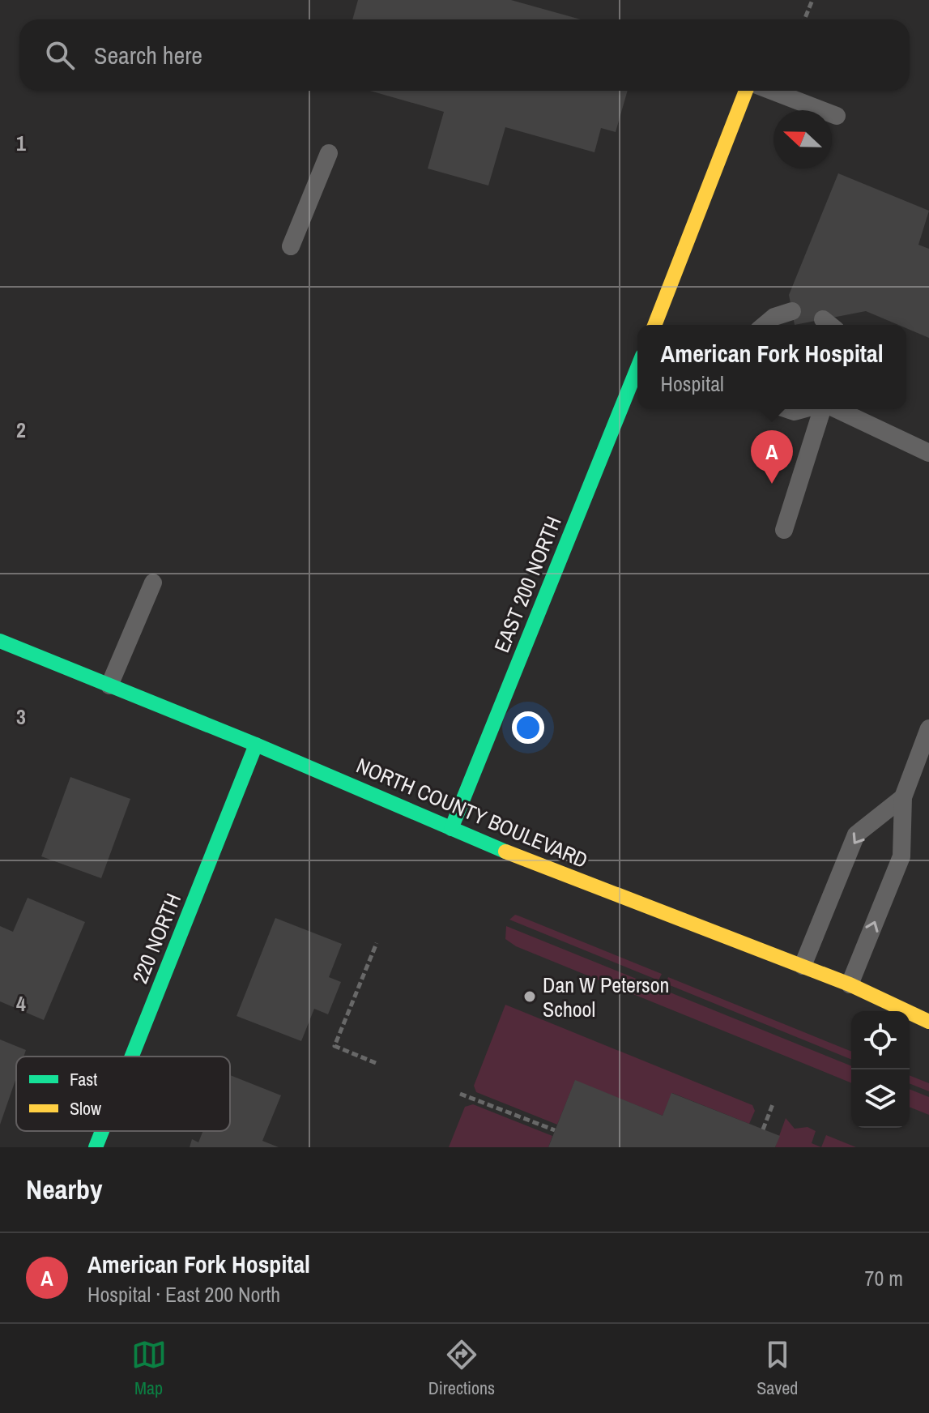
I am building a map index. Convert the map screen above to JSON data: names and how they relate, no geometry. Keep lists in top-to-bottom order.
{
  "streets": {
    "street": ["EAST 200 NORTH", "NORTH COUNTY BOULEVARD", "220 NORTH"]
  },
  "crossings": [
    ["EAST 200 NORTH", "NORTH COUNTY BOULEVARD"],
    ["NORTH COUNTY BOULEVARD", "220 NORTH"]
  ],
  "places": ["Dan W Peterson School"],
  "legend": ["Fast", "Slow"],
  "north": "left",
  "page": {
    "search": "Search here",
    "popup": ["American Fork Hospital", "Hospital"],
    "pins": "A",
    "heading": "Nearby",
    "list": [
      {
        "mark": "A",
        "name": "American Fork Hospital",
        "note": "Hospital · East 200 North",
        "value": "70 m"
      }
    ],
    "nav": ["Map", "Directions", "Saved"]
  },
  "grid": {
    "rows": [
      "1",
      "2",
      "3",
      "4"
    ]
  }
}
